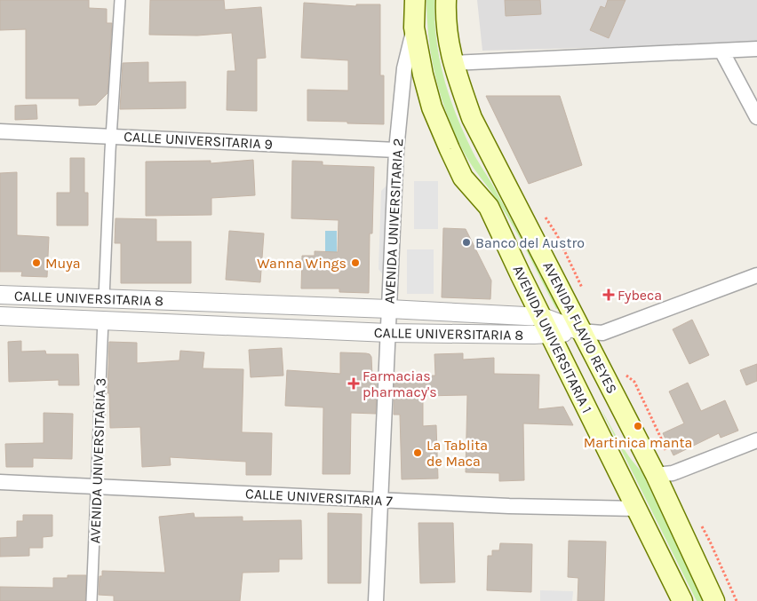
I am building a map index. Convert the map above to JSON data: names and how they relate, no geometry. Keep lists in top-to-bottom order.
{
  "streets": {
    "main road": ["AVENIDA FLAVIO REYES", "AVENIDA UNIVERSITARIA 1"],
    "street": [
      "CALLE UNIVERSITARIA 9",
      "AVENIDA UNIVERSITARIA 2",
      "CALLE UNIVERSITARIA 8",
      "AVENIDA UNIVERSITARIA 3",
      "CALLE UNIVERSITARIA 7"
    ]
  },
  "crossings": [
    ["CALLE UNIVERSITARIA 9", "AVENIDA UNIVERSITARIA 2"],
    ["AVENIDA UNIVERSITARIA 2", "CALLE UNIVERSITARIA 8"],
    ["AVENIDA UNIVERSITARIA 2", "AVENIDA UNIVERSITARIA 1"],
    ["AVENIDA UNIVERSITARIA 2", "CALLE UNIVERSITARIA 7"],
    ["CALLE UNIVERSITARIA 8", "AVENIDA FLAVIO REYES"],
    ["CALLE UNIVERSITARIA 8", "AVENIDA UNIVERSITARIA 1"],
    ["CALLE UNIVERSITARIA 8", "AVENIDA UNIVERSITARIA 3"],
    ["AVENIDA UNIVERSITARIA 1", "CALLE UNIVERSITARIA 7"],
    ["AVENIDA UNIVERSITARIA 3", "CALLE UNIVERSITARIA 7"]
  ],
  "places": {
    "other": [
      "Banco del Austro",
      "Muya",
      "Wanna Wings",
      "Martinica manta",
      "La Tablita de Maca"
    ],
    "health": ["Fybeca", "Farmacias pharmacy's"]
  }
}
